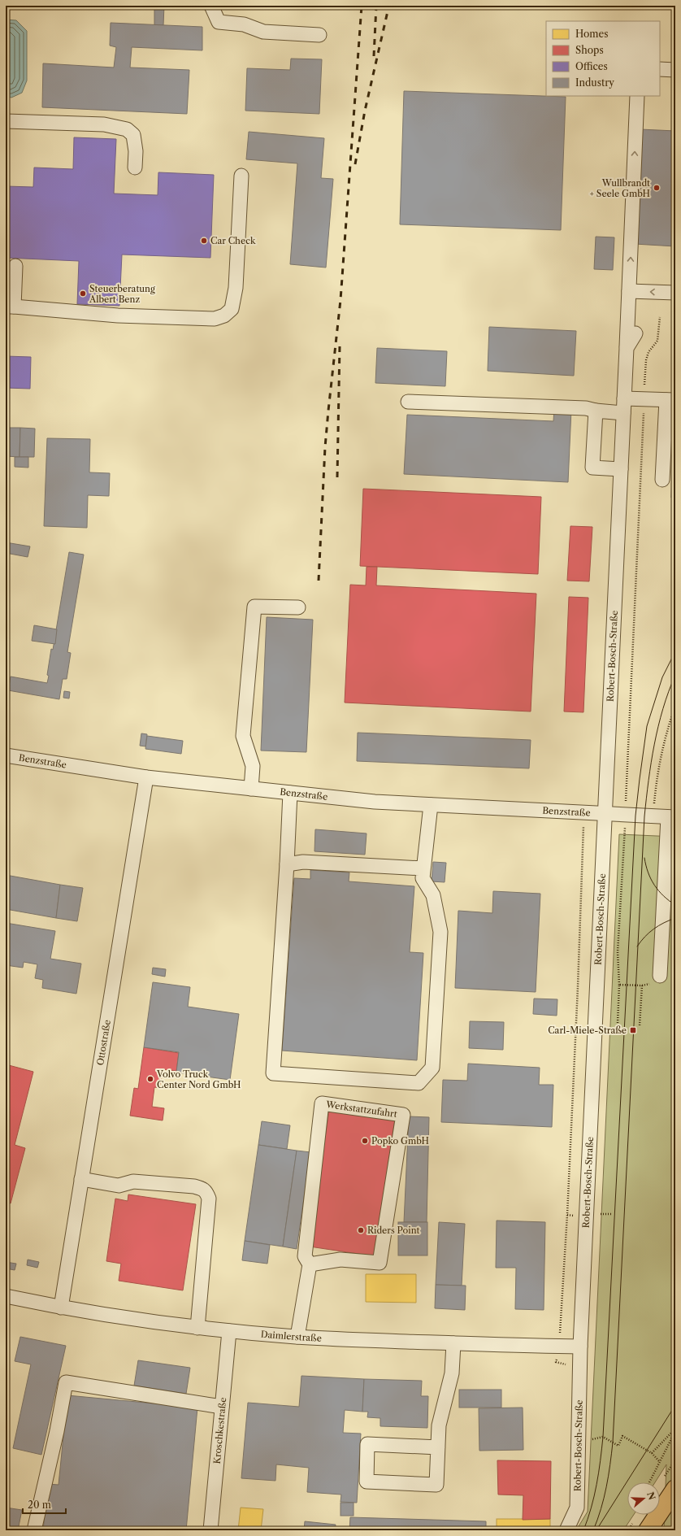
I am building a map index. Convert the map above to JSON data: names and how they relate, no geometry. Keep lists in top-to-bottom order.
{
  "streets": {
    "street": [
      "Robert-Bosch-Straße",
      "Benzstraße",
      "Ottostraße",
      "Werkstattzufahrt",
      "Daimlerstraße",
      "Kroschkestraße"
    ]
  },
  "crossings": [
    ["Robert-Bosch-Straße", "Benzstraße"],
    ["Robert-Bosch-Straße", "Daimlerstraße"],
    ["Benzstraße", "Ottostraße"],
    ["Ottostraße", "Daimlerstraße"],
    ["Daimlerstraße", "Kroschkestraße"]
  ],
  "places": {
    "other": [
      "Wullbrandt + Seele GmbH",
      "Car Check",
      "Steuerberatung Albert Benz",
      "Volvo Truck Center Nord GmbH",
      "Popko GmbH",
      "Riders Point"
    ],
    "transit": ["Carl-Miele-Straße"]
  },
  "legend": [
    "Homes",
    "Shops",
    "Offices",
    "Industry"
  ],
  "scale_bar": "20 m",
  "north": "right"
}
